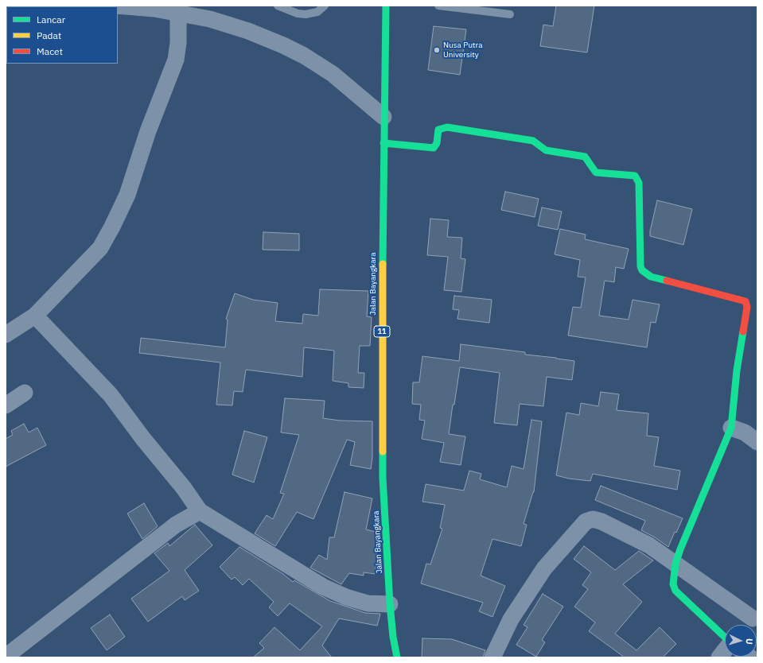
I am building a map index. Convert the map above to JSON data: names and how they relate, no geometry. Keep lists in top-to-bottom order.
{
  "streets": {
    "main road": ["Jalan Bayangkara", "11"]
  },
  "places": ["Nusa Putra University"],
  "legend": ["Lancar", "Padat", "Macet"],
  "north": "right"
}
